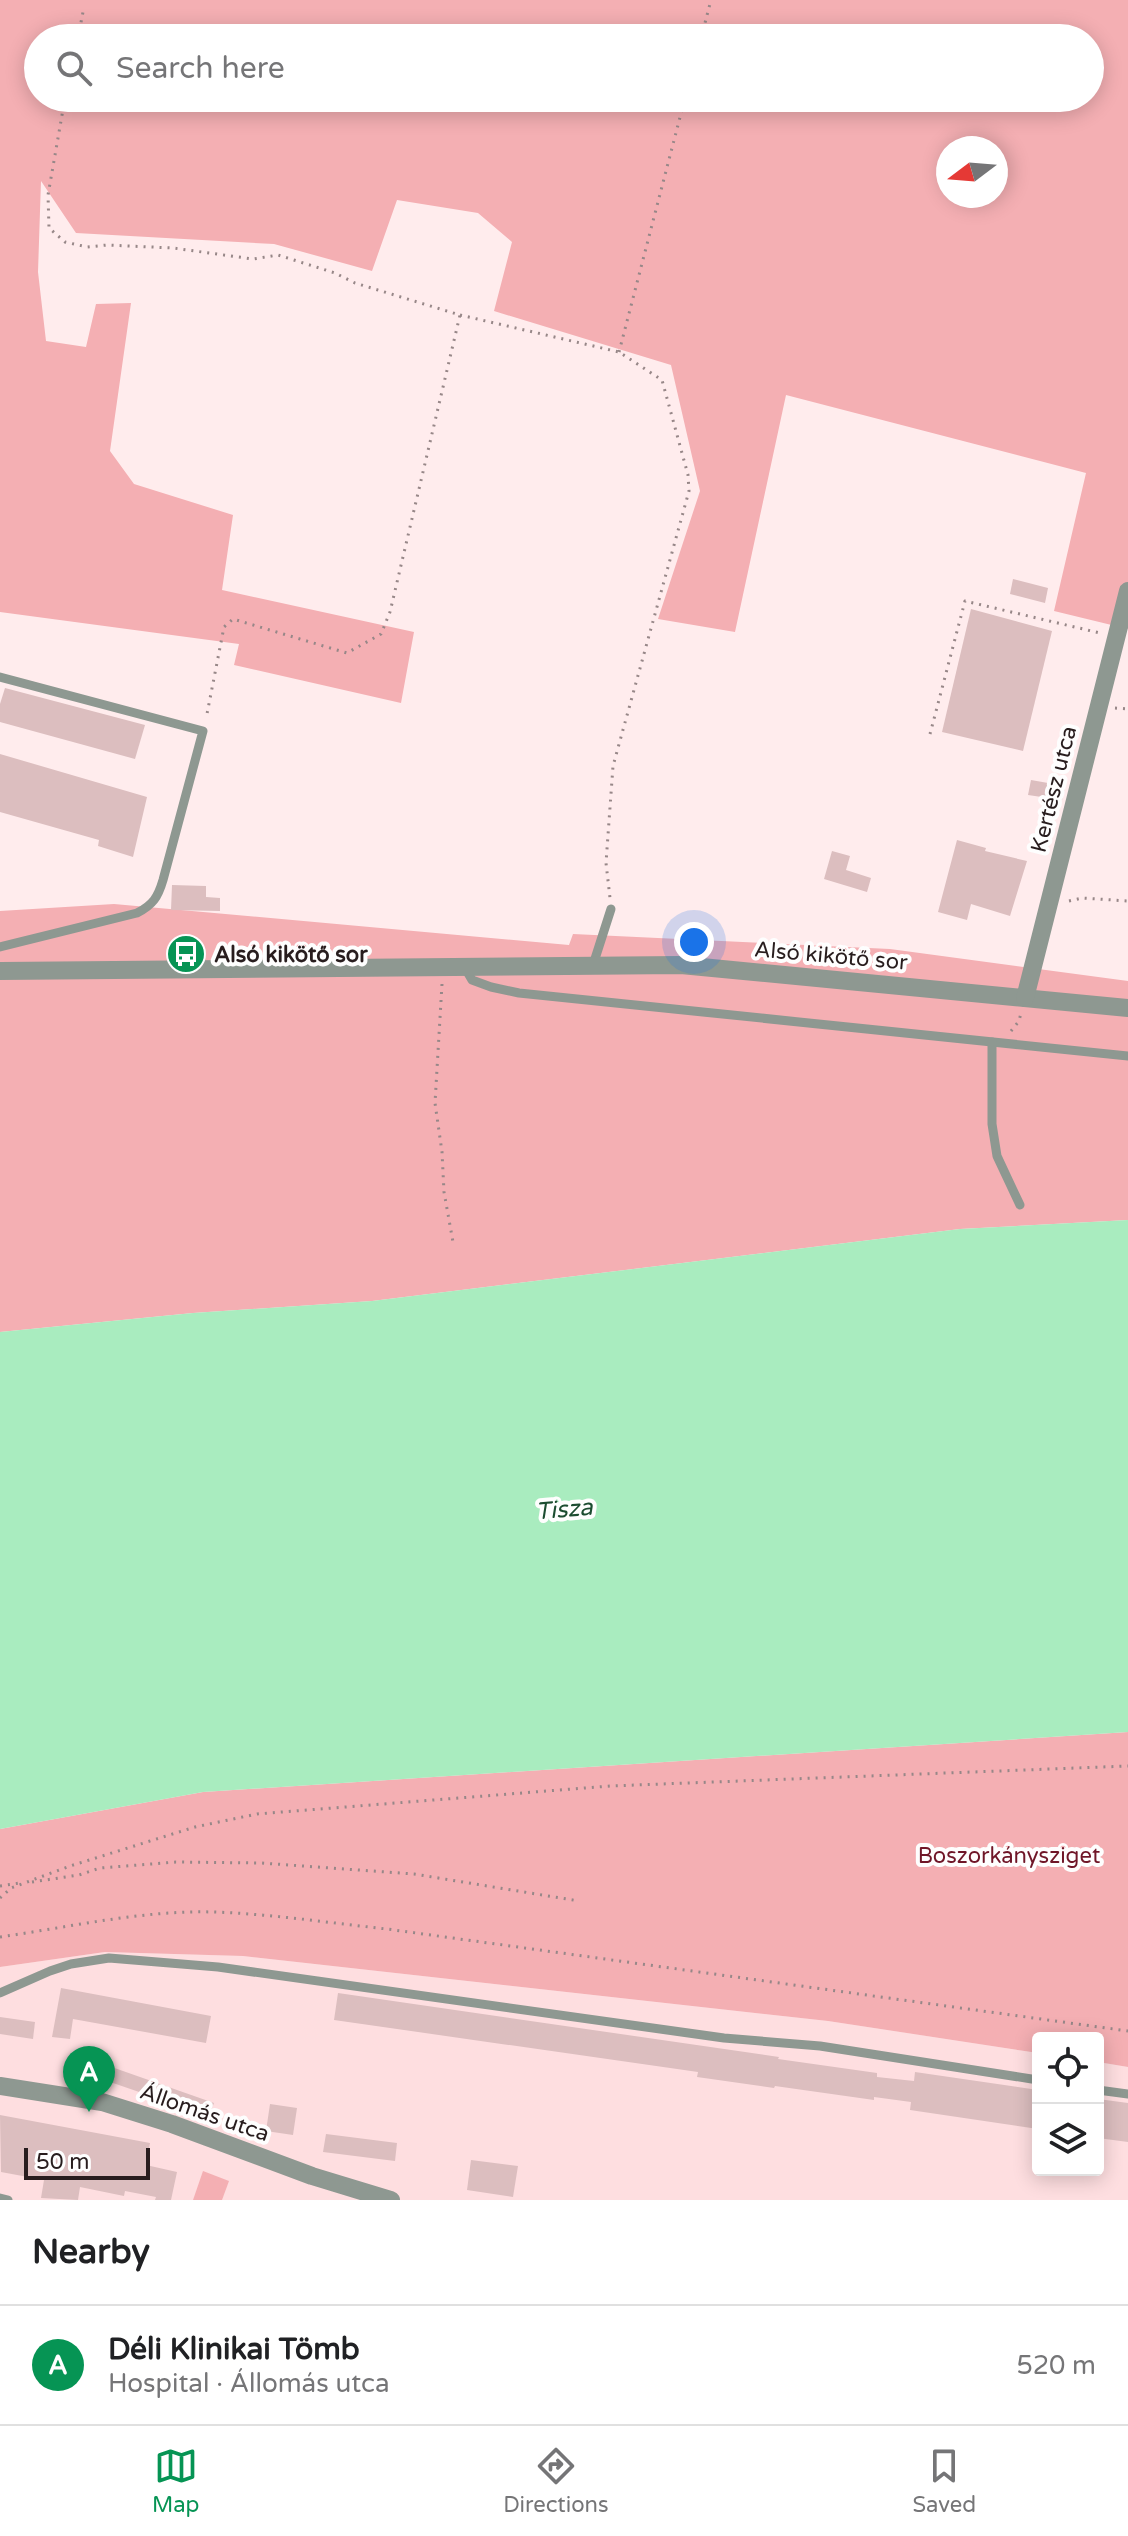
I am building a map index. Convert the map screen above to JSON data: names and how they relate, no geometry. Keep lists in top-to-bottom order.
{
  "streets": {
    "street": ["Kertész utca", "Alsó kikötő sor", "Állomás utca"]
  },
  "crossings": [
    ["Kertész utca", "Alsó kikötő sor"]
  ],
  "water": ["Tisza"],
  "parks": ["Boszorkánysziget"],
  "places": {
    "bus stop": ["Alsó kikötő sor"]
  },
  "scale_bar": "50 m",
  "north": "left",
  "page": {
    "search": "Search here",
    "pins": "A",
    "scale": "50 m",
    "heading": "Nearby",
    "list": [
      {
        "mark": "A",
        "name": "Déli Klinikai Tömb",
        "note": "Hospital · Állomás utca",
        "value": "520 m"
      }
    ],
    "nav": ["Map", "Directions", "Saved"]
  }
}
